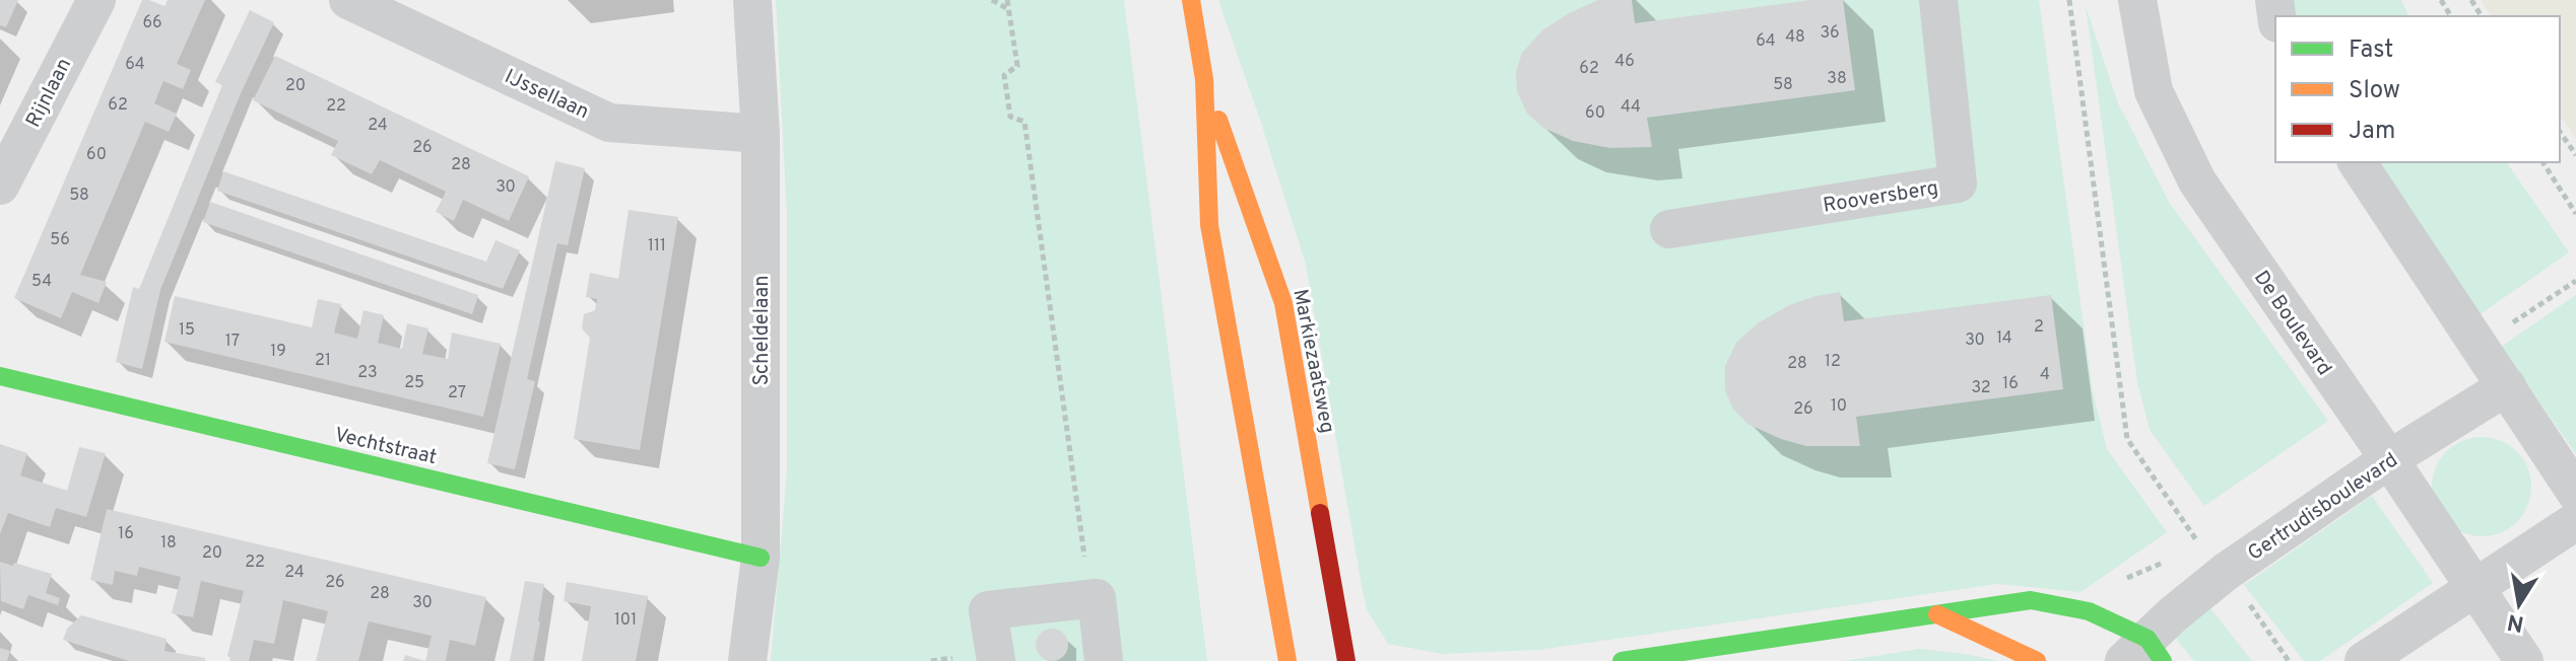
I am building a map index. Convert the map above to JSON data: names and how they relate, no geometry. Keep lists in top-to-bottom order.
{
  "streets": {
    "street": [
      "Rijnlaan",
      "IJssellaan",
      "Rooversberg",
      "De Boulevard",
      "Scheldelaan",
      "Markiezaatsweg",
      "Vechtstraat",
      "Gertrudisboulevard"
    ]
  },
  "crossings": [
    ["IJssellaan", "Scheldelaan"],
    ["De Boulevard", "Gertrudisboulevard"],
    ["Scheldelaan", "Vechtstraat"]
  ],
  "house_numbers": [
    "66",
    "36",
    "48",
    "64",
    "46",
    "64",
    "62",
    "38",
    "58",
    "20",
    "62",
    "22",
    "44",
    "60",
    "24",
    "26",
    "60",
    "28",
    "30",
    "58",
    "56",
    "111",
    "54",
    "2",
    "15",
    "14",
    "30",
    "17",
    "19",
    "21",
    "12",
    "28",
    "23",
    "4",
    "25",
    "16",
    "32",
    "27",
    "10",
    "26",
    "16",
    "18",
    "20",
    "22",
    "24",
    "26",
    "28",
    "30",
    "101"
  ],
  "legend": ["Fast", "Slow", "Jam"],
  "north": "bottom"
}
